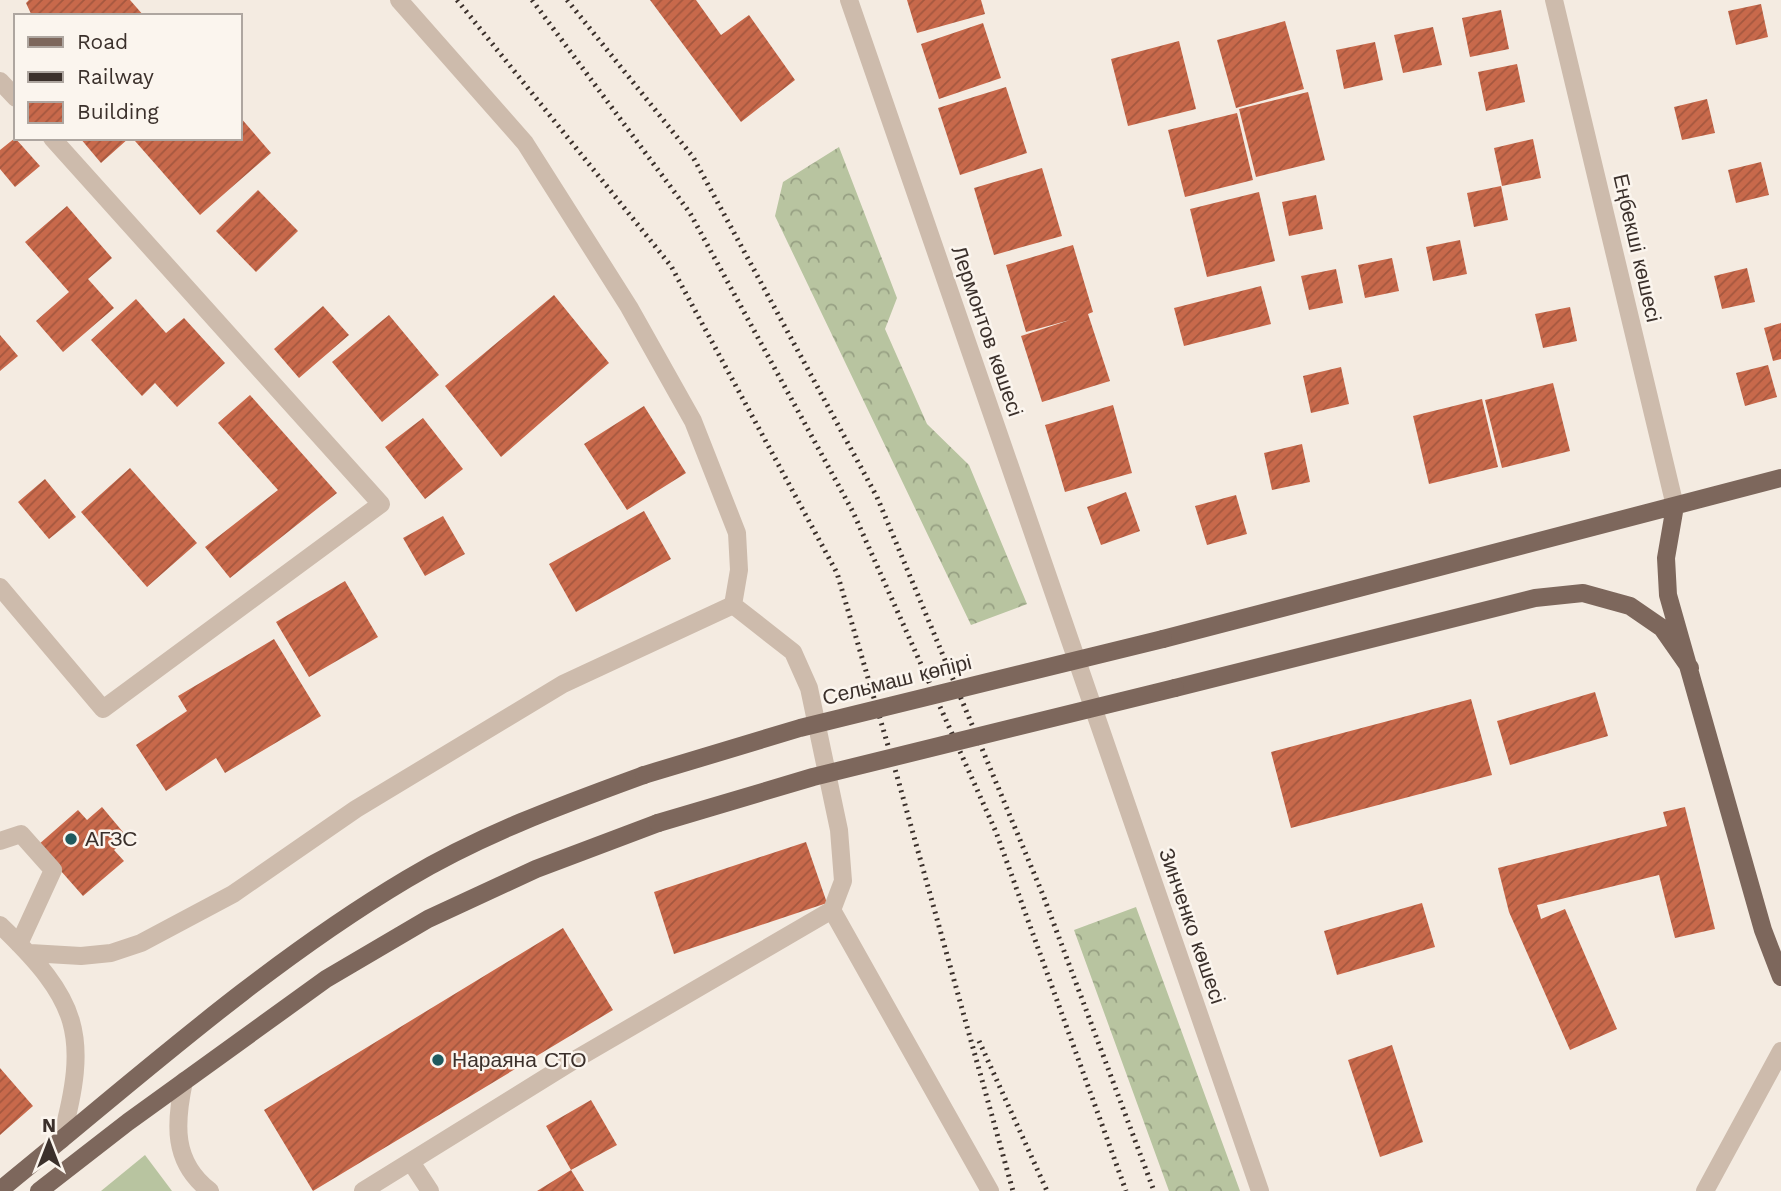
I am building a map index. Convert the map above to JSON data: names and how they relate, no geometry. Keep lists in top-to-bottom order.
{
  "streets": {
    "main road": ["Сельмаш көпірі"],
    "street": ["Еңбекші көшесі", "Лермонтов көшесі", "Зинченко көшесі"]
  },
  "crossings": [
    ["Еңбекші көшесі", "Сельмаш көпірі"],
    ["Лермонтов көшесі", "Зинченко көшесі"]
  ],
  "places": ["АГЗС", "Нараяна СТО"],
  "legend": ["Road", "Railway", "Building"],
  "north": "top"
}
